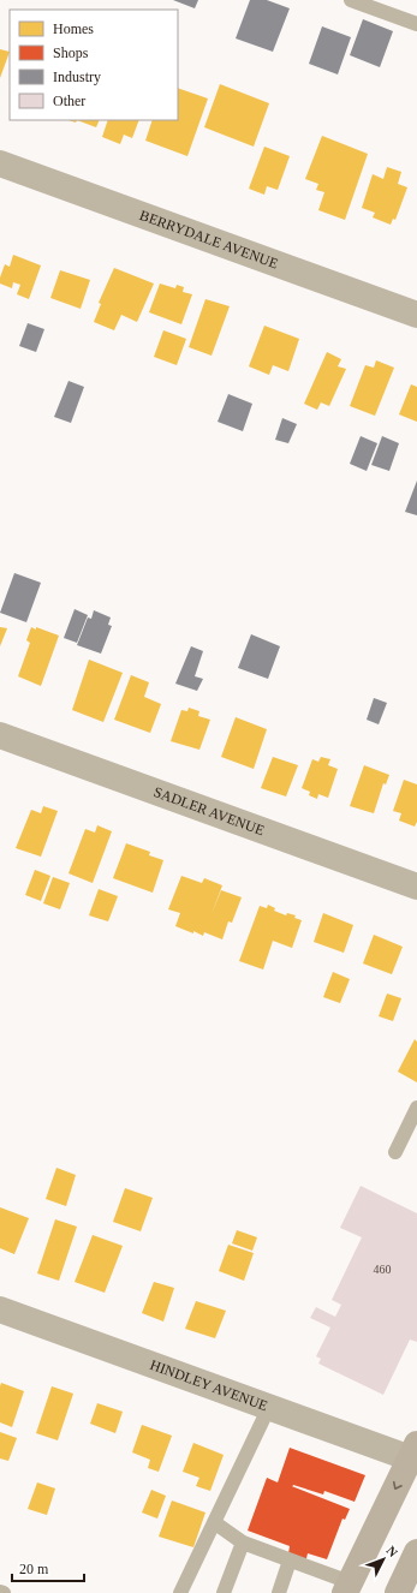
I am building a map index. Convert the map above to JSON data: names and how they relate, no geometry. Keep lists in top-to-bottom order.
{
  "streets": {
    "street": ["BERRYDALE AVENUE", "SADLER AVENUE", "HINDLEY AVENUE"]
  },
  "house_numbers": ["460"],
  "legend": [
    "Homes",
    "Shops",
    "Industry",
    "Other"
  ],
  "scale_bar": "20 m",
  "north": "top right"
}
